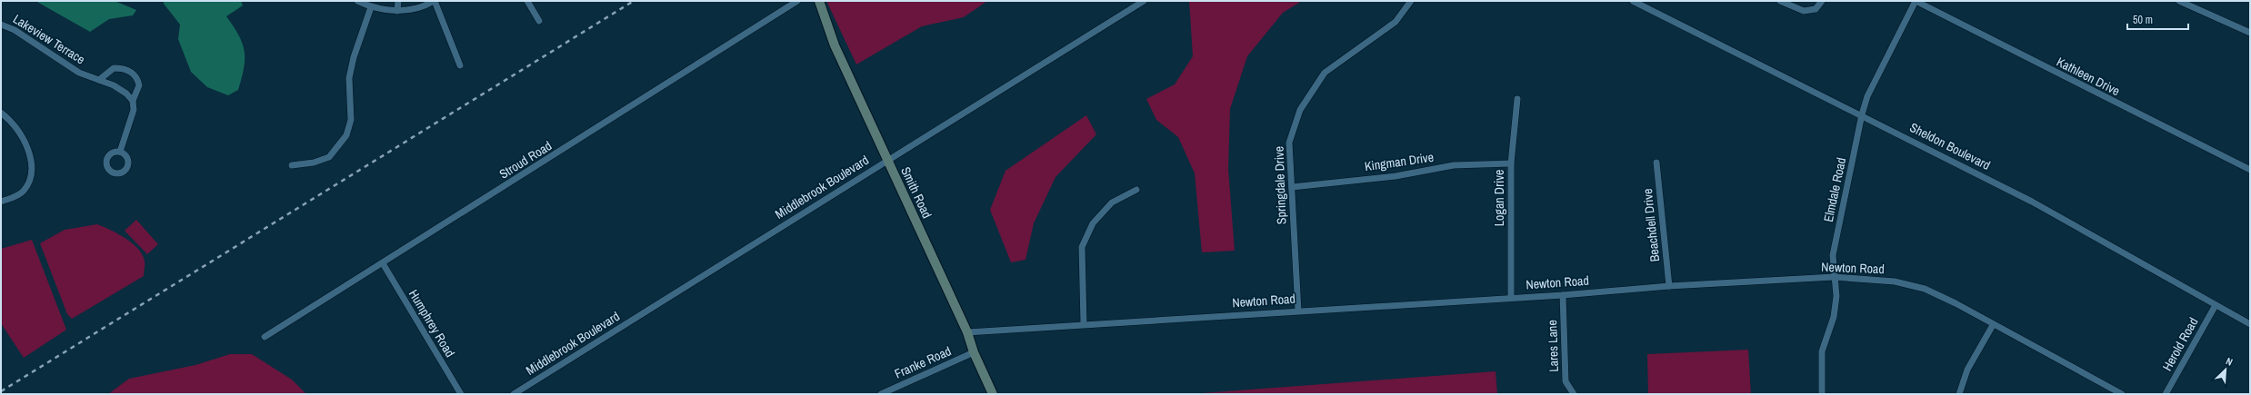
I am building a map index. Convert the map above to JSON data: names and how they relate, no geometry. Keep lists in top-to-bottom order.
{
  "streets": {
    "main road": ["Smith Road"],
    "street": [
      "Lakeview Terrace",
      "Kathleen Drive",
      "Sheldon Boulevard",
      "Stroud Road",
      "Kingman Drive",
      "Springdale Drive",
      "Middlebrook Boulevard",
      "Elmdale Road",
      "Logan Drive",
      "Beachdell Drive",
      "Newton Road",
      "Humphrey Road",
      "Herold Road",
      "Lares Lane",
      "Franke Road"
    ]
  },
  "crossings": [
    ["Kathleen Drive", "Elmdale Road"],
    ["Sheldon Boulevard", "Elmdale Road"],
    ["Sheldon Boulevard", "Herold Road"],
    ["Stroud Road", "Humphrey Road"],
    ["Kingman Drive", "Springdale Drive"],
    ["Kingman Drive", "Logan Drive"],
    ["Springdale Drive", "Newton Road"],
    ["Middlebrook Boulevard", "Smith Road"],
    ["Elmdale Road", "Newton Road"],
    ["Smith Road", "Newton Road"],
    ["Smith Road", "Franke Road"],
    ["Logan Drive", "Newton Road"],
    ["Beachdell Drive", "Newton Road"],
    ["Newton Road", "Lares Lane"]
  ],
  "scale_bar": "50 m",
  "north": "top right"
}
